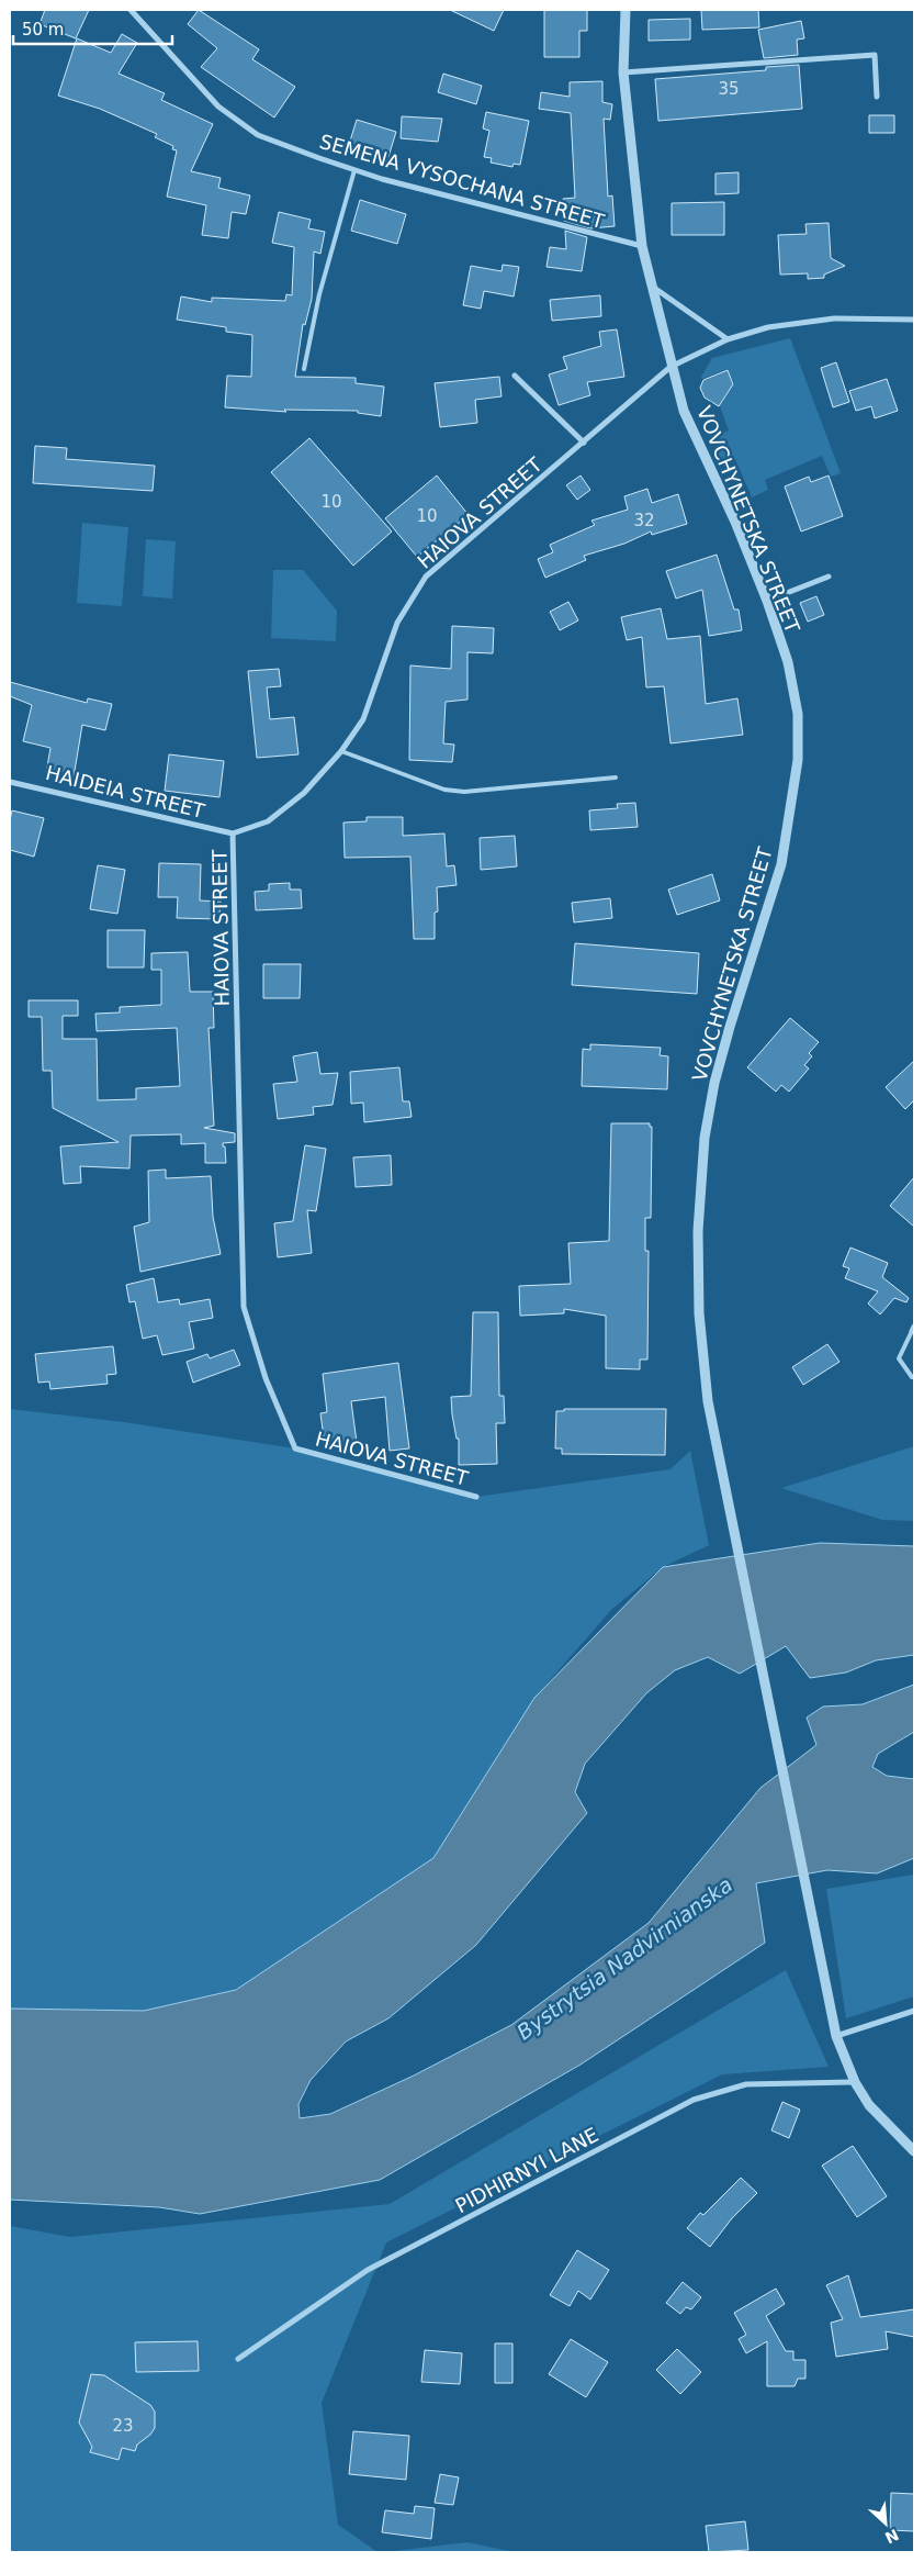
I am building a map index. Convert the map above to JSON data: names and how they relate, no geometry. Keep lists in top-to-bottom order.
{
  "streets": {
    "street": [
      "SEMENA VYSOCHANA STREET",
      "HAIOVA STREET",
      "VOVCHYNETSKA STREET",
      "HAIDEIA STREET",
      "PIDHIRNYI LANE"
    ]
  },
  "crossings": [
    ["SEMENA VYSOCHANA STREET", "VOVCHYNETSKA STREET"],
    ["HAIOVA STREET", "VOVCHYNETSKA STREET"],
    ["HAIOVA STREET", "HAIDEIA STREET"],
    ["VOVCHYNETSKA STREET", "PIDHIRNYI LANE"]
  ],
  "water": ["Bystrytsia Nadvirnianska"],
  "house_numbers": [
    "35",
    "10",
    "10",
    "32",
    "23"
  ],
  "scale_bar": "50 m",
  "north": "bottom right"
}
